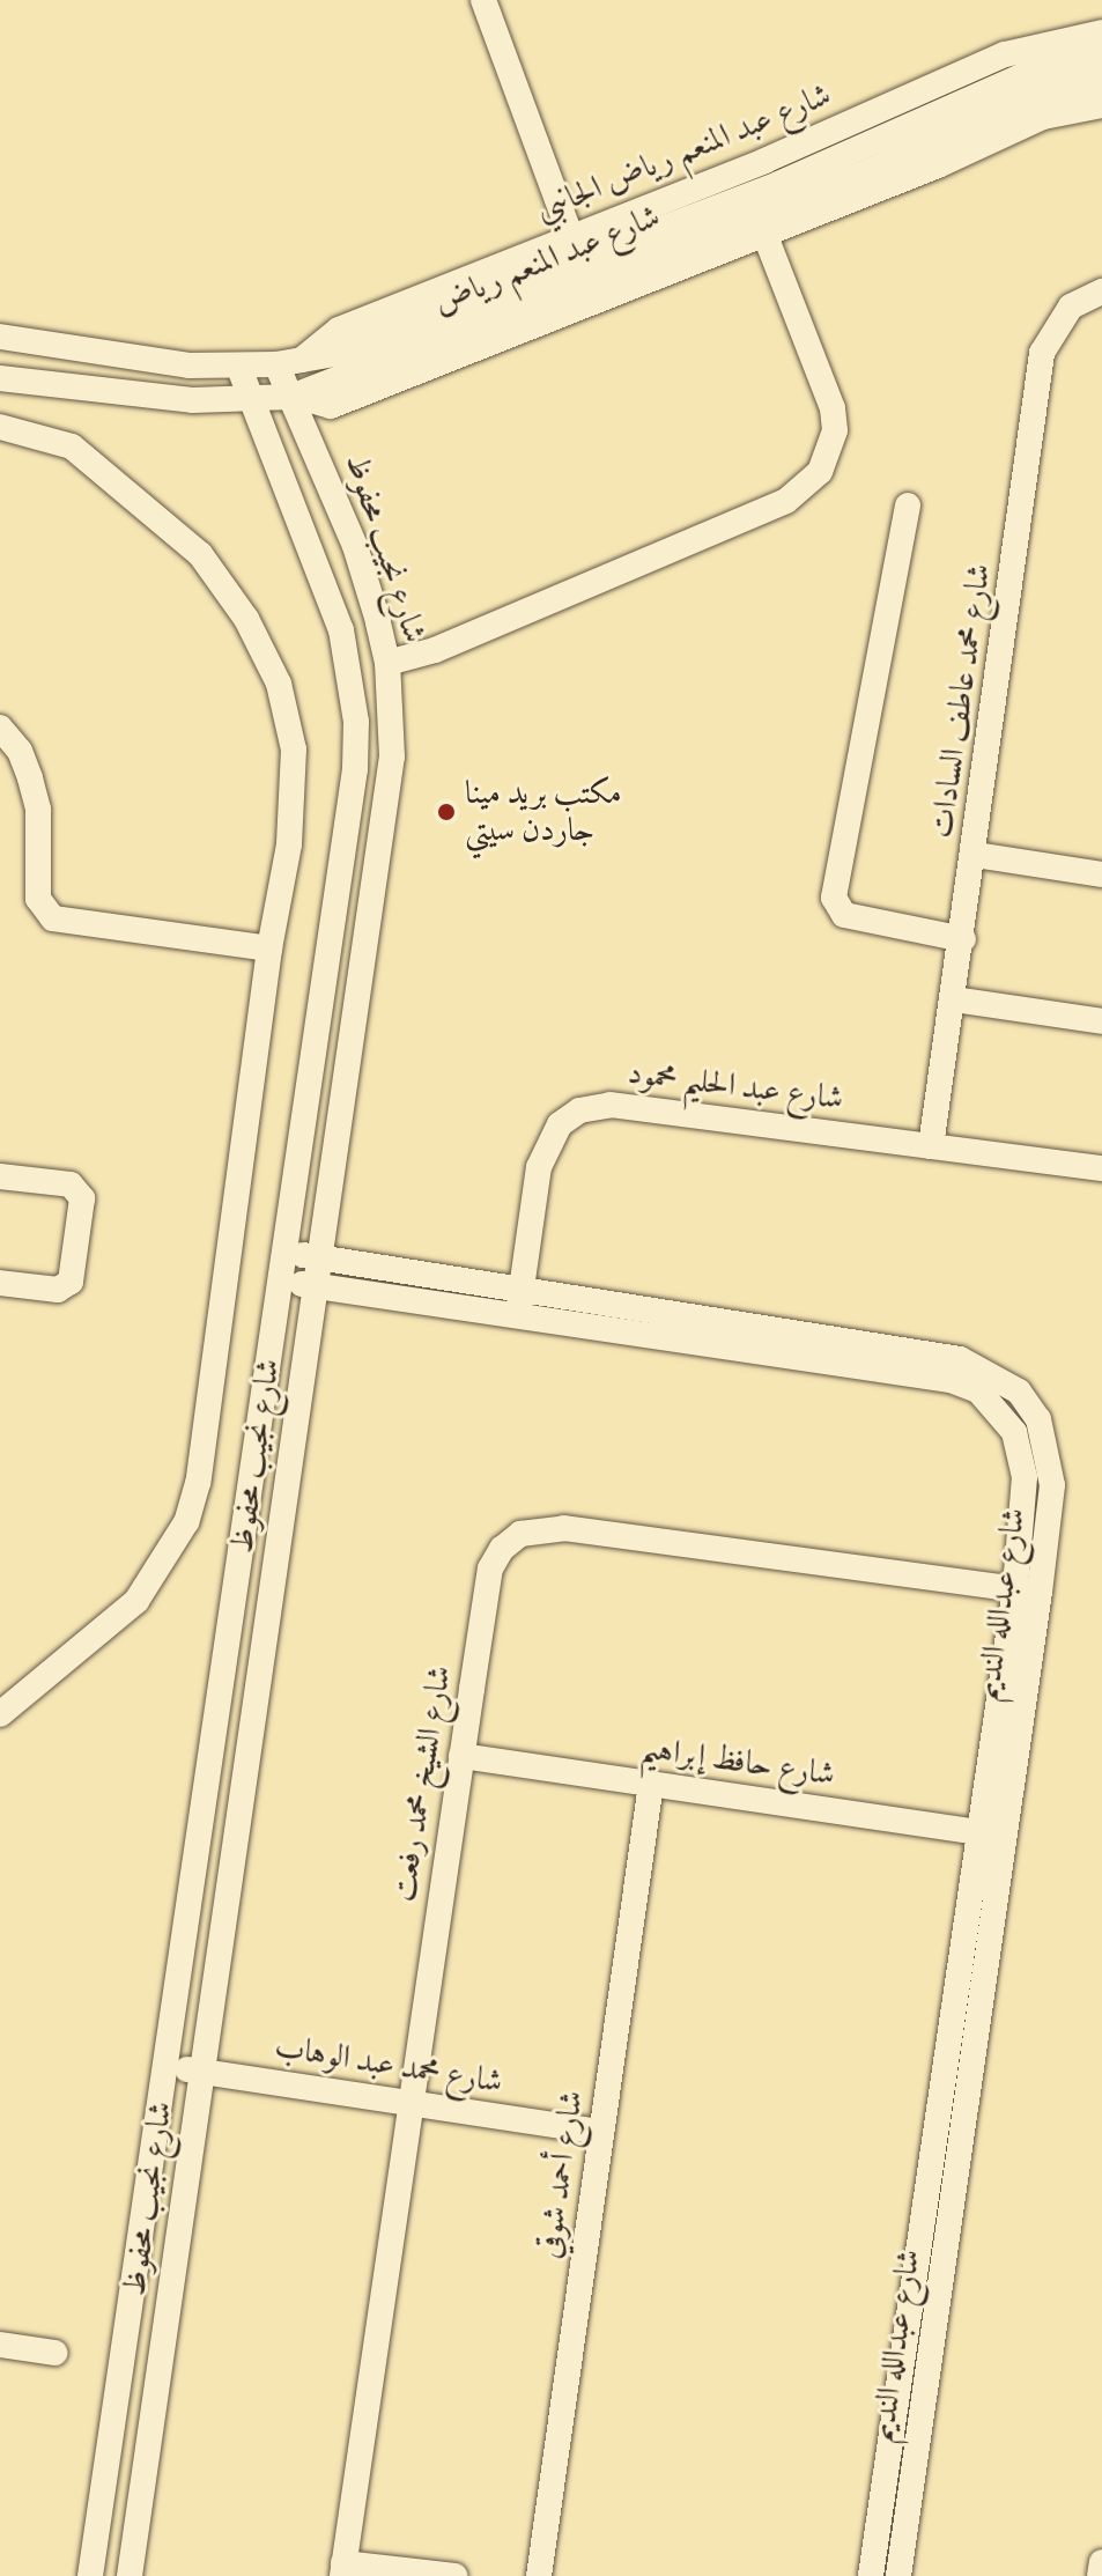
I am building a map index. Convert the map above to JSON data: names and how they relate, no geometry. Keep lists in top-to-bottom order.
{
  "streets": {
    "street": [
      "شارع عبد المنعم رياض الجانبي",
      "شارع عبد المنعم رياض",
      "شارع نجيب محفوظ",
      "شارع محمد عاطف السادات",
      "شارع عبد الحليم محمود",
      "شارع عبدالله النديم",
      "شارع حافظ إبراهيم",
      "شارع الشيخ محمد رفعت",
      "شارع محمد عبد الوهاب",
      "شارع أحمد شوقي"
    ]
  },
  "crossings": [
    ["شارع عبد المنعم رياض الجانبي", "شارع عبد المنعم رياض"],
    ["شارع عبد المنعم رياض", "شارع نجيب محفوظ"],
    ["شارع نجيب محفوظ", "شارع عبدالله النديم"],
    ["شارع نجيب محفوظ", "شارع محمد عبد الوهاب"],
    ["شارع محمد عاطف السادات", "شارع عبد الحليم محمود"],
    ["شارع عبد الحليم محمود", "شارع عبدالله النديم"],
    ["شارع عبدالله النديم", "شارع حافظ إبراهيم"],
    ["شارع عبدالله النديم", "شارع الشيخ محمد رفعت"],
    ["شارع حافظ إبراهيم", "شارع الشيخ محمد رفعت"],
    ["شارع حافظ إبراهيم", "شارع أحمد شوقي"],
    ["شارع الشيخ محمد رفعت", "شارع محمد عبد الوهاب"],
    ["شارع محمد عبد الوهاب", "شارع أحمد شوقي"]
  ],
  "places": ["مكتب بريد مينا جاردن سيتي"]
}
